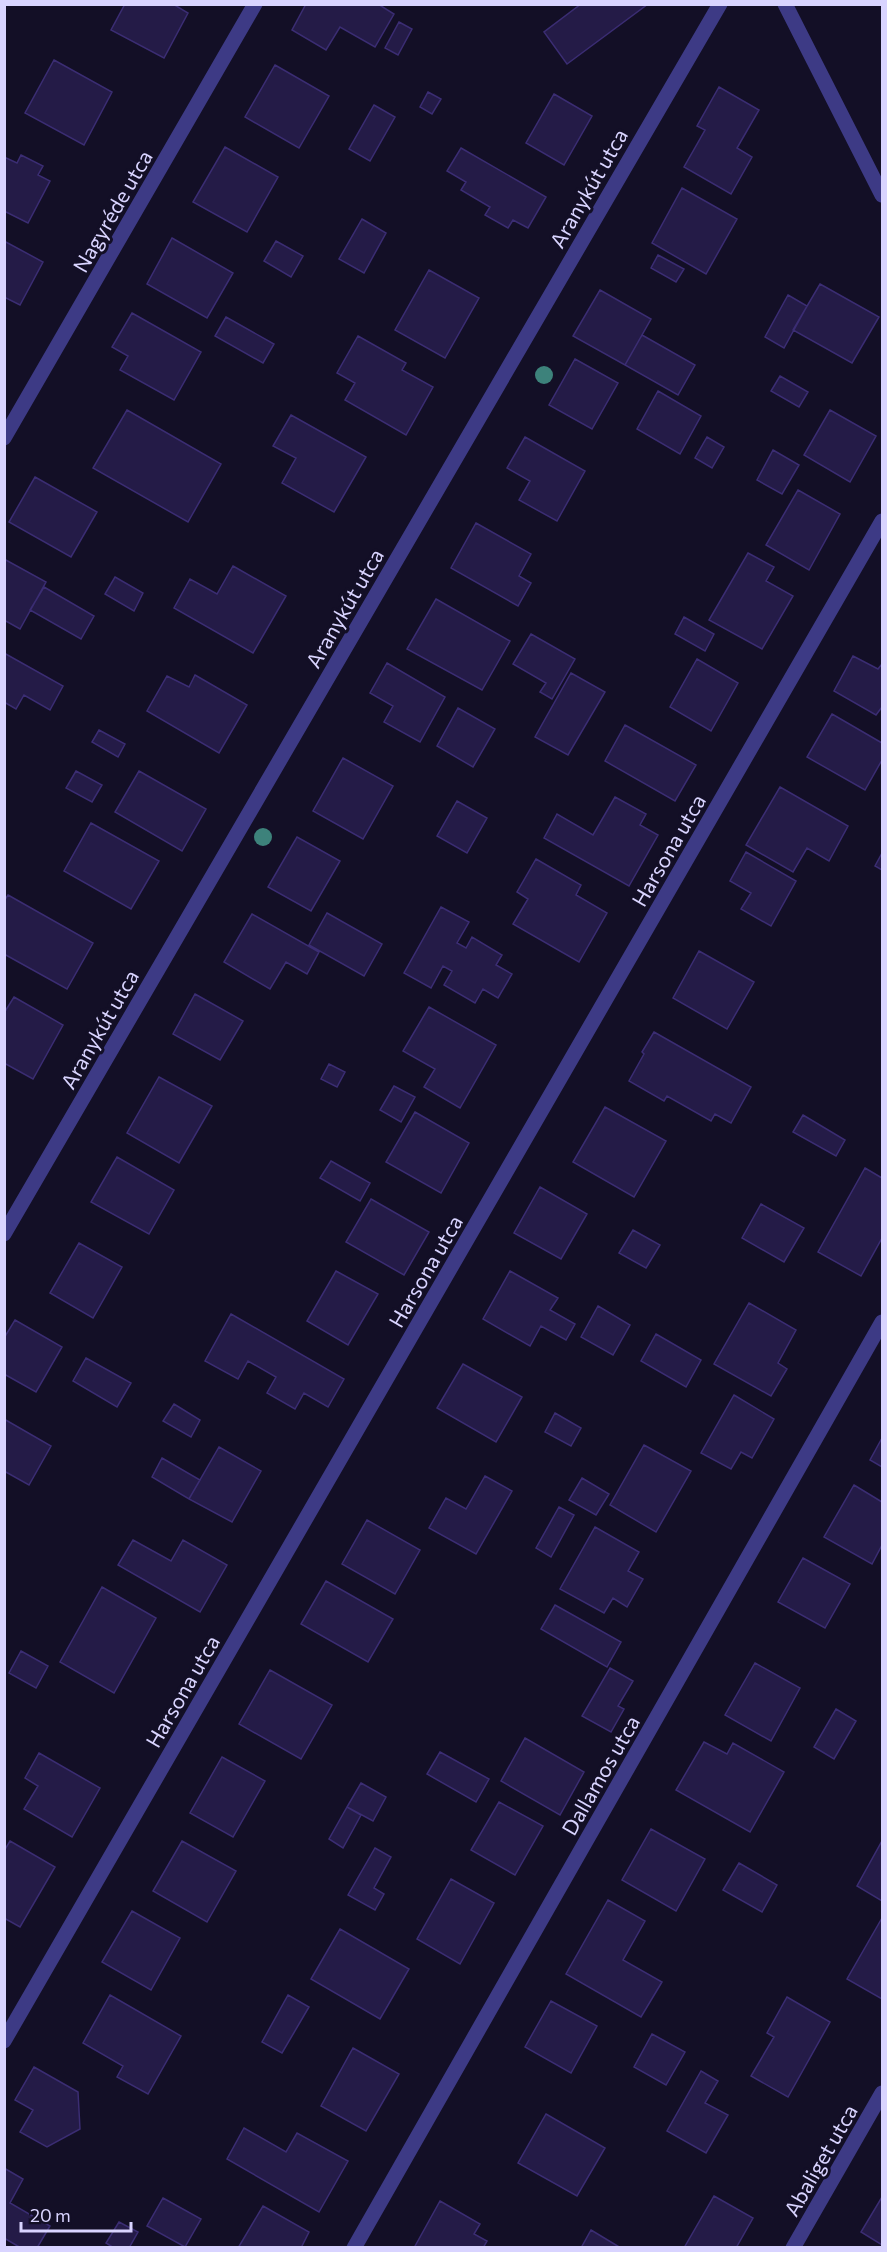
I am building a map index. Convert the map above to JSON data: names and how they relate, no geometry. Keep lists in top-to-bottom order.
{
  "streets": {
    "street": [
      "Aranykút utca",
      "Nagyréde utca",
      "Harsona utca",
      "Dallamos utca",
      "Abaliget utca"
    ]
  },
  "scale_bar": "20 m"
}
